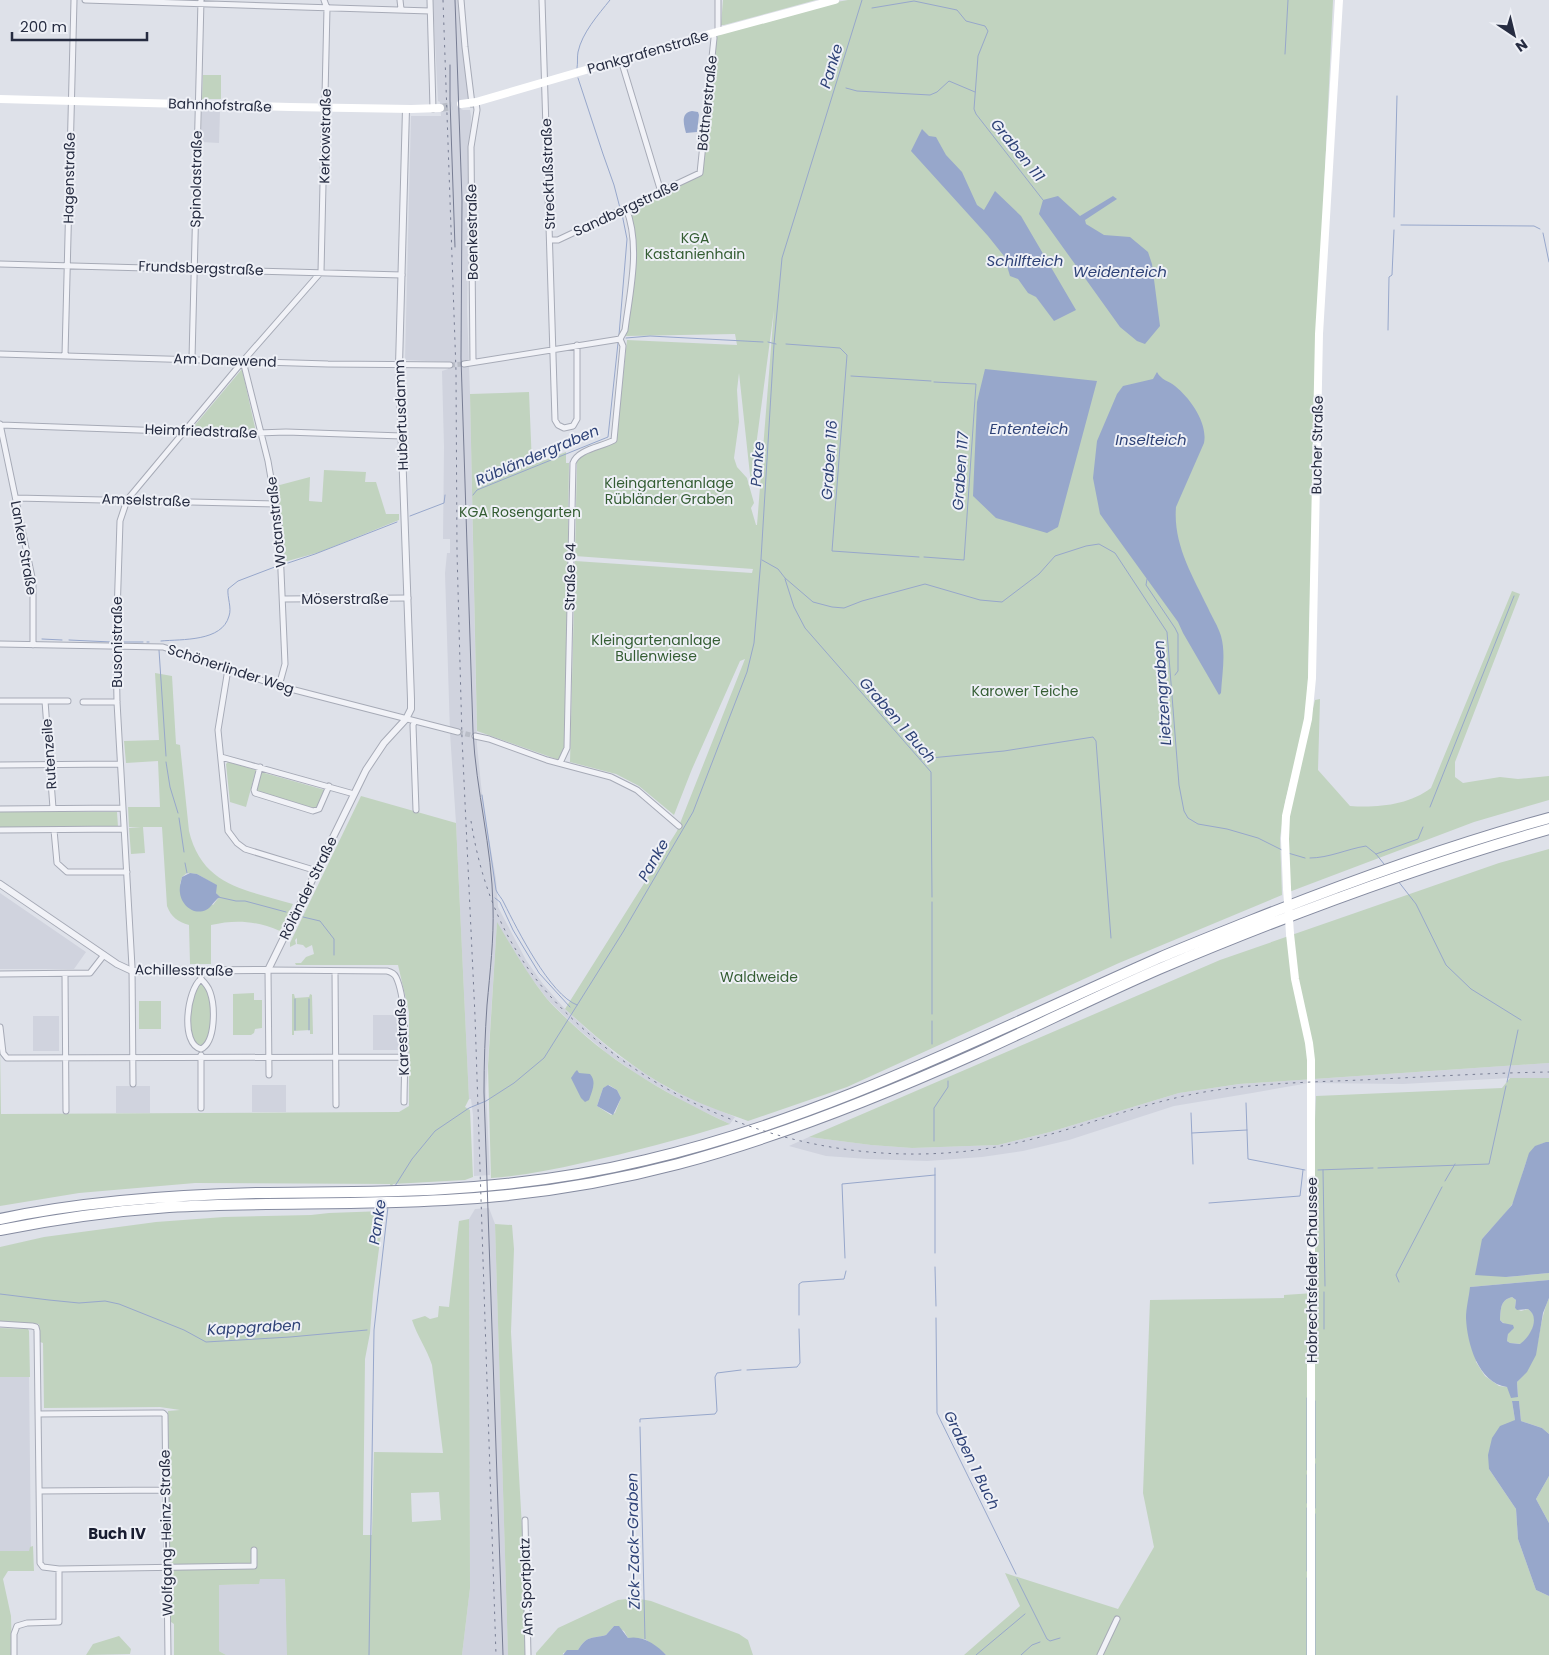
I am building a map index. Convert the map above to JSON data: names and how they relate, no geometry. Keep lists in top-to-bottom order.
{
  "streets": {
    "main road": [
      "Pankgrafenstraße",
      "Bahnhofstraße",
      "Bucher Straße",
      "Hobrechtsfelder Chaussee"
    ],
    "street": [
      "Böttnerstraße",
      "Kerkowstraße",
      "Streckfußstraße",
      "Hagenstraße",
      "Spinolastraße",
      "Sandbergstraße",
      "Boenkestraße",
      "Frundsbergstraße",
      "Am Danewend",
      "Hubertusdamm",
      "Heimfriedstraße",
      "Amselstraße",
      "Wotanstraße",
      "Lanker Straße",
      "Straße 94",
      "Möserstraße",
      "Busonistraße",
      "Schönerlinder Weg",
      "Rutenzeile",
      "Röländer Straße",
      "Achillesstraße",
      "Karestraße",
      "Wolfgang-Heinz-Straße",
      "Am Sportplatz"
    ]
  },
  "crossings": [
    ["Pankgrafenstraße", "Böttnerstraße"],
    ["Pankgrafenstraße", "Streckfußstraße"],
    ["Pankgrafenstraße", "Boenkestraße"],
    ["Böttnerstraße", "Sandbergstraße"],
    ["Bahnhofstraße", "Kerkowstraße"],
    ["Bahnhofstraße", "Hagenstraße"],
    ["Bahnhofstraße", "Spinolastraße"],
    ["Bahnhofstraße", "Hubertusdamm"],
    ["Kerkowstraße", "Frundsbergstraße"],
    ["Kerkowstraße", "Busonistraße"],
    ["Streckfußstraße", "Sandbergstraße"],
    ["Hagenstraße", "Frundsbergstraße"],
    ["Hagenstraße", "Am Danewend"],
    ["Spinolastraße", "Frundsbergstraße"],
    ["Spinolastraße", "Am Danewend"],
    ["Sandbergstraße", "Straße 94"],
    ["Frundsbergstraße", "Hubertusdamm"],
    ["Frundsbergstraße", "Busonistraße"],
    ["Am Danewend", "Hubertusdamm"],
    ["Am Danewend", "Wotanstraße"],
    ["Am Danewend", "Busonistraße"],
    ["Hubertusdamm", "Heimfriedstraße"],
    ["Hubertusdamm", "Möserstraße"],
    ["Hubertusdamm", "Schönerlinder Weg"],
    ["Hubertusdamm", "Röländer Straße"],
    ["Heimfriedstraße", "Wotanstraße"],
    ["Heimfriedstraße", "Lanker Straße"],
    ["Heimfriedstraße", "Busonistraße"],
    ["Bucher Straße", "Hobrechtsfelder Chaussee"],
    ["Amselstraße", "Wotanstraße"],
    ["Amselstraße", "Lanker Straße"],
    ["Amselstraße", "Busonistraße"],
    ["Wotanstraße", "Möserstraße"],
    ["Wotanstraße", "Busonistraße"],
    ["Wotanstraße", "Schönerlinder Weg"],
    ["Lanker Straße", "Schönerlinder Weg"],
    ["Busonistraße", "Schönerlinder Weg"],
    ["Busonistraße", "Achillesstraße"],
    ["Schönerlinder Weg", "Röländer Straße"],
    ["Röländer Straße", "Achillesstraße"],
    ["Achillesstraße", "Karestraße"]
  ],
  "districts": ["Buch IV"],
  "water": [
    "Panke",
    "Graben 111",
    "Schilfteich",
    "Weidenteich",
    "Ententeich",
    "Inselteich",
    "Rübländergraben",
    "Graben 116",
    "Graben 117",
    "Lietzengraben",
    "Graben 1 Buch",
    "Kappgraben",
    "Zick-Zack-Graben"
  ],
  "parks": [
    "KGA Kastanienhain",
    "Kleingartenanlage Rübländer Graben",
    "KGA Rosengarten",
    "Kleingartenanlage Bullenwiese",
    "Karower Teiche",
    "Waldweide"
  ],
  "scale_bar": "200 m",
  "north": "bottom right"
}
